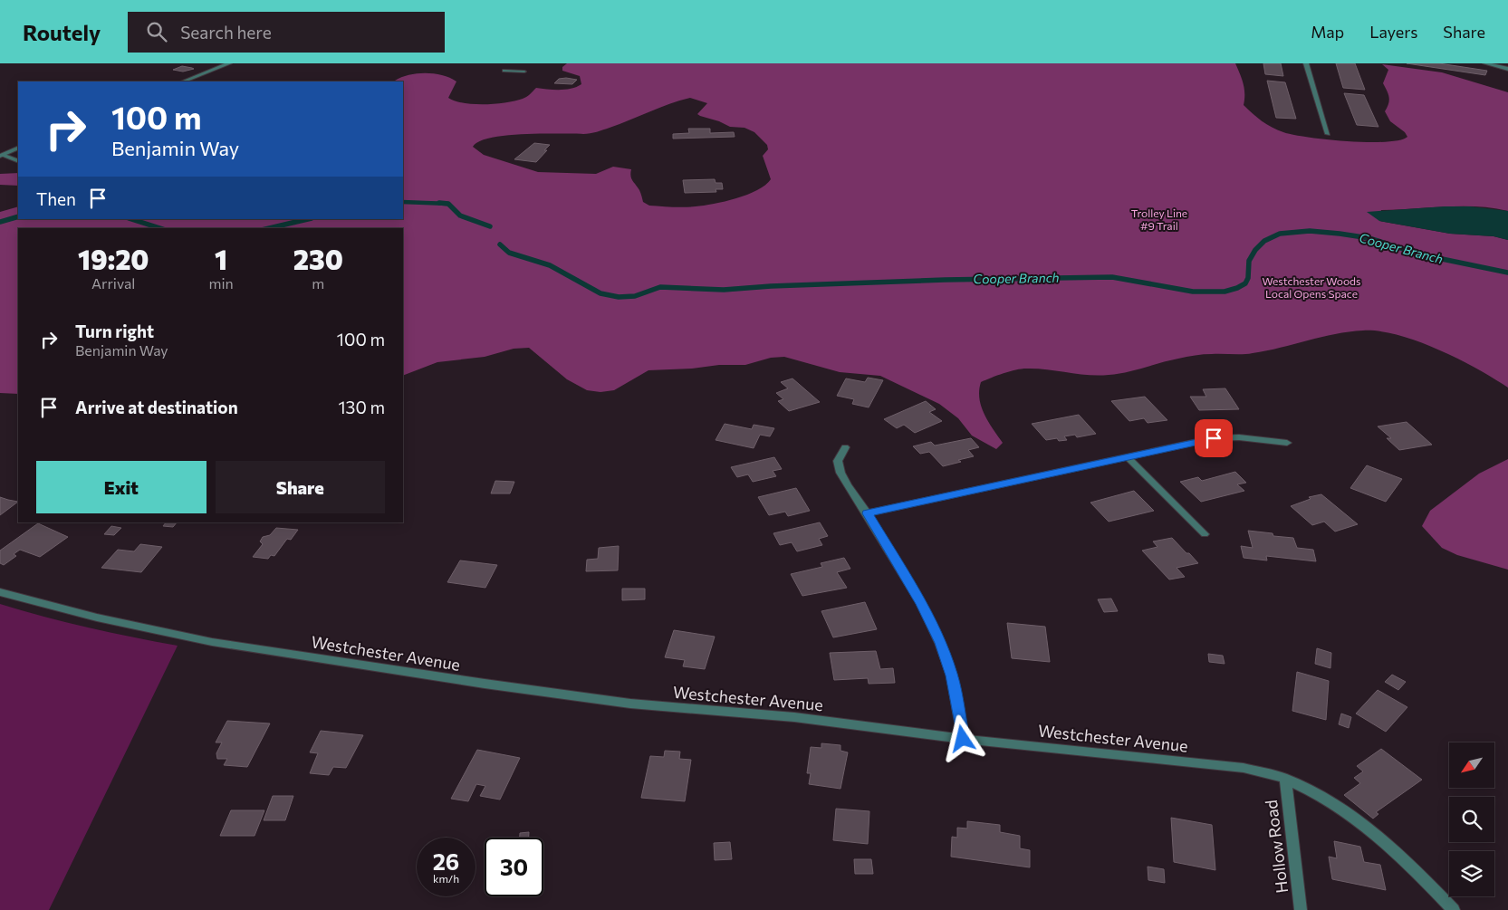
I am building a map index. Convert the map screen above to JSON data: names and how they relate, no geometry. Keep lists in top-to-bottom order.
{
  "streets": {
    "street": ["Westchester Avenue", "Hollow Road"]
  },
  "crossings": [
    ["Westchester Avenue", "Hollow Road"]
  ],
  "water": ["Cooper Branch"],
  "parks": ["Trolley Line #9 Trail", "Westchester Woods Local Opens Space"],
  "north": "bottom left",
  "page": {
    "header": "Routely",
    "search": "Search here",
    "nav": ["Map", "Layers", "Share"],
    "turn": ["100 m", "Benjamin Way"],
    "then": "Then",
    "eta": [
      "19:20",
      "Arrival",
      "1",
      "min",
      "230",
      "m"
    ],
    "list": [
      {
        "name": "Turn right",
        "note": "Benjamin Way",
        "value": "100 m"
      },
      {
        "name": "Arrive at destination",
        "value": "130 m"
      }
    ],
    "buttons": ["Exit", "Share"],
    "speed": "26 km/h",
    "limit": "30"
  }
}
